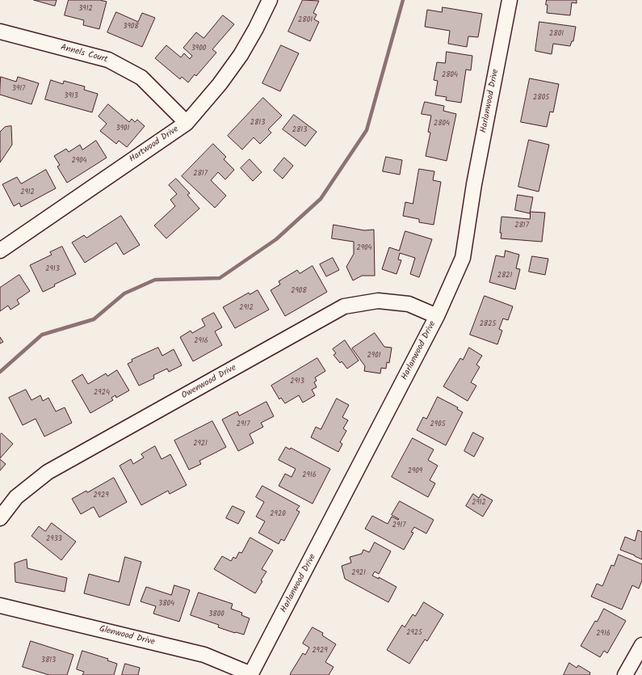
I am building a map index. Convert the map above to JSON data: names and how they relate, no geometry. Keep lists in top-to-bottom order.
{
  "streets": {
    "street": [
      "Annels Court",
      "Harlanwood Drive",
      "Hartwood Drive",
      "Owenwood Drive",
      "Glenwood Drive"
    ]
  },
  "crossings": [
    ["Annels Court", "Hartwood Drive"],
    ["Harlanwood Drive", "Owenwood Drive"],
    ["Harlanwood Drive", "Glenwood Drive"]
  ],
  "house_numbers": [
    "3912",
    "2801",
    "3908",
    "2801",
    "3900",
    "2804",
    "3917",
    "3913",
    "2805",
    "2813",
    "2804",
    "3901",
    "2813",
    "2904",
    "2817",
    "2912",
    "2817",
    "2904",
    "2913",
    "2821",
    "2908",
    "2912",
    "2825",
    "2916",
    "2901",
    "2913",
    "2924",
    "2917",
    "2905",
    "2921",
    "2909",
    "2916",
    "2929",
    "2912",
    "2920",
    "2917",
    "2933",
    "2921",
    "3804",
    "3800",
    "2925",
    "2916",
    "2929",
    "3813"
  ]
}
